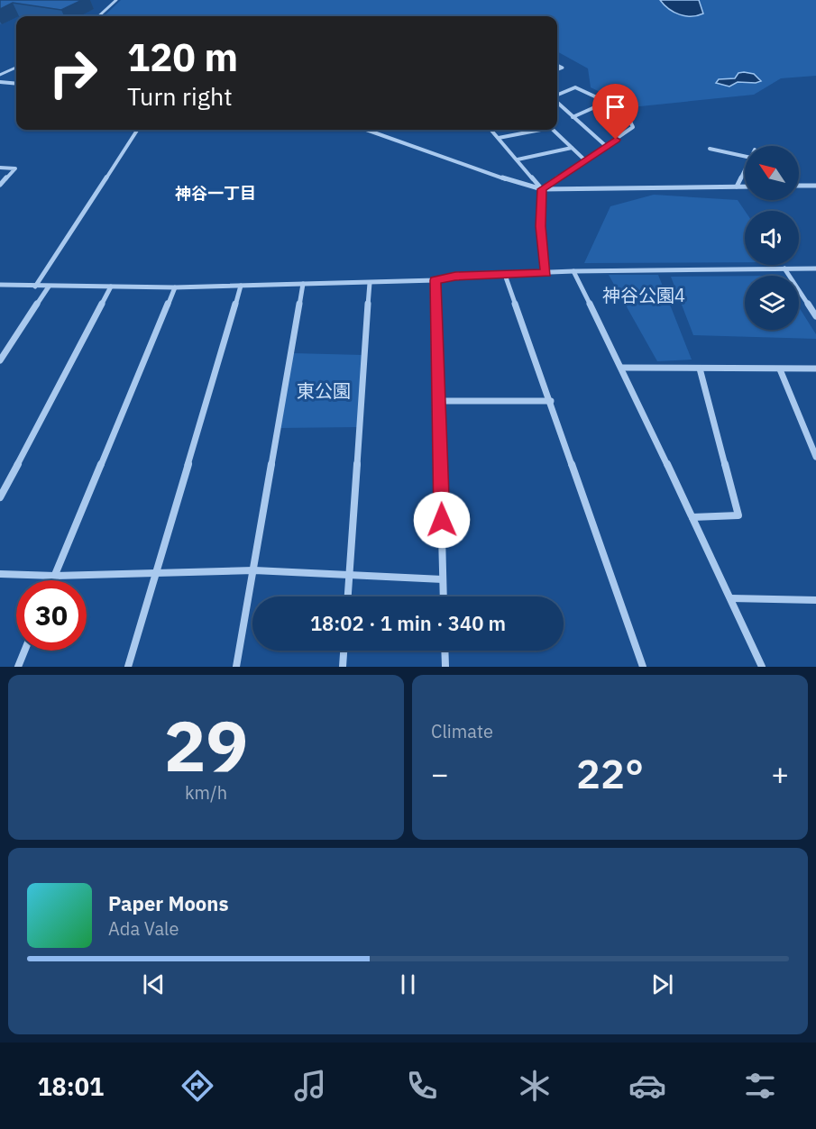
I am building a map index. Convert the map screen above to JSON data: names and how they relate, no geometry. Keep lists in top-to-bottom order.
{
  "districts": ["神谷一丁目"],
  "parks": ["神谷公園4", "東公園"],
  "north": "top left",
  "page": {
    "turn": ["120 m", "Turn right"],
    "limit": "30",
    "trip": "18:02 · 1 min · 340 m",
    "tile": [
      ["29", "km/h"],
      "Climate"
    ],
    "heat": ["−", "22°", "+"],
    "song": ["Paper Moons", "Ada Vale"],
    "tabs": "18:01"
  }
}
